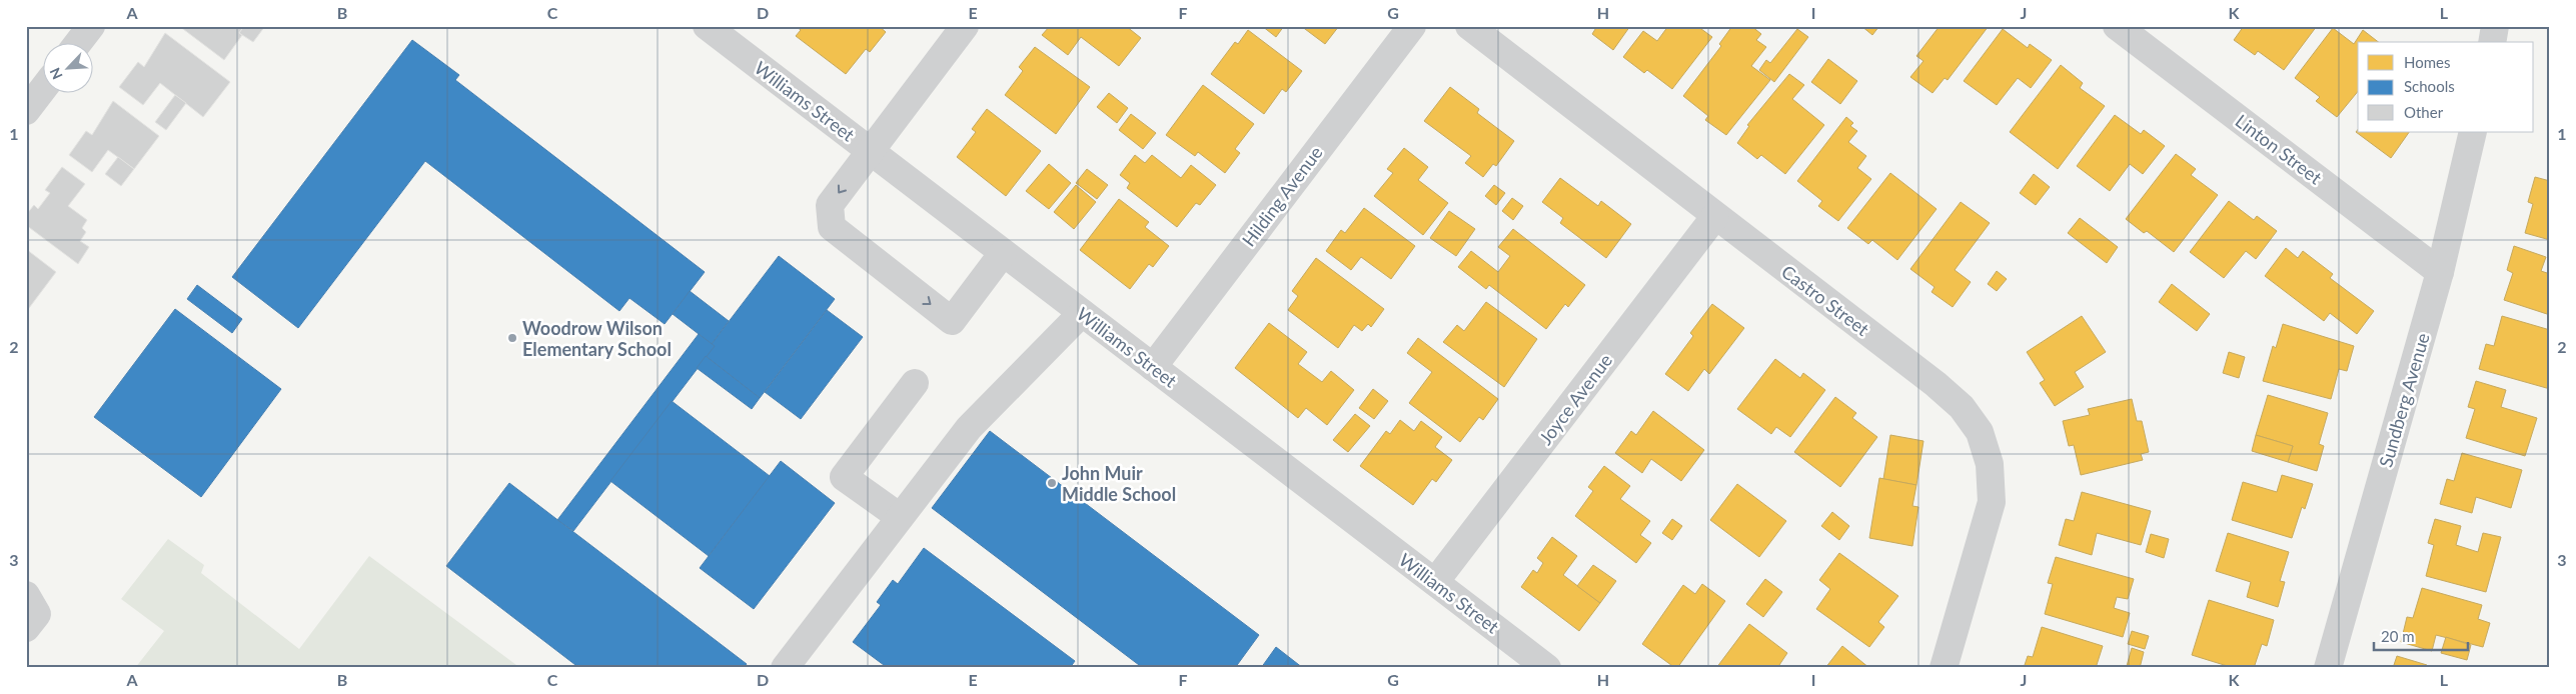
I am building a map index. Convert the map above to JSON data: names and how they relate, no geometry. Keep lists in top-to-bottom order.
{
  "streets": {
    "street": [
      "Williams Street",
      "Linton Street",
      "Hilding Avenue",
      "Castro Street",
      "Joyce Avenue",
      "Sundberg Avenue"
    ]
  },
  "crossings": [
    ["Williams Street", "Hilding Avenue"],
    ["Williams Street", "Joyce Avenue"],
    ["Linton Street", "Sundberg Avenue"],
    ["Castro Street", "Joyce Avenue"]
  ],
  "places": ["Woodrow Wilson Elementary School", "John Muir Middle School"],
  "legend": ["Homes", "Schools", "Other"],
  "scale_bar": "20 m",
  "north": "bottom left",
  "grid": {
    "columns": [
      "A",
      "B",
      "C",
      "D",
      "E",
      "F",
      "G",
      "H",
      "I",
      "J",
      "K",
      "L"
    ],
    "rows": ["1", "2", "3"]
  }
}
